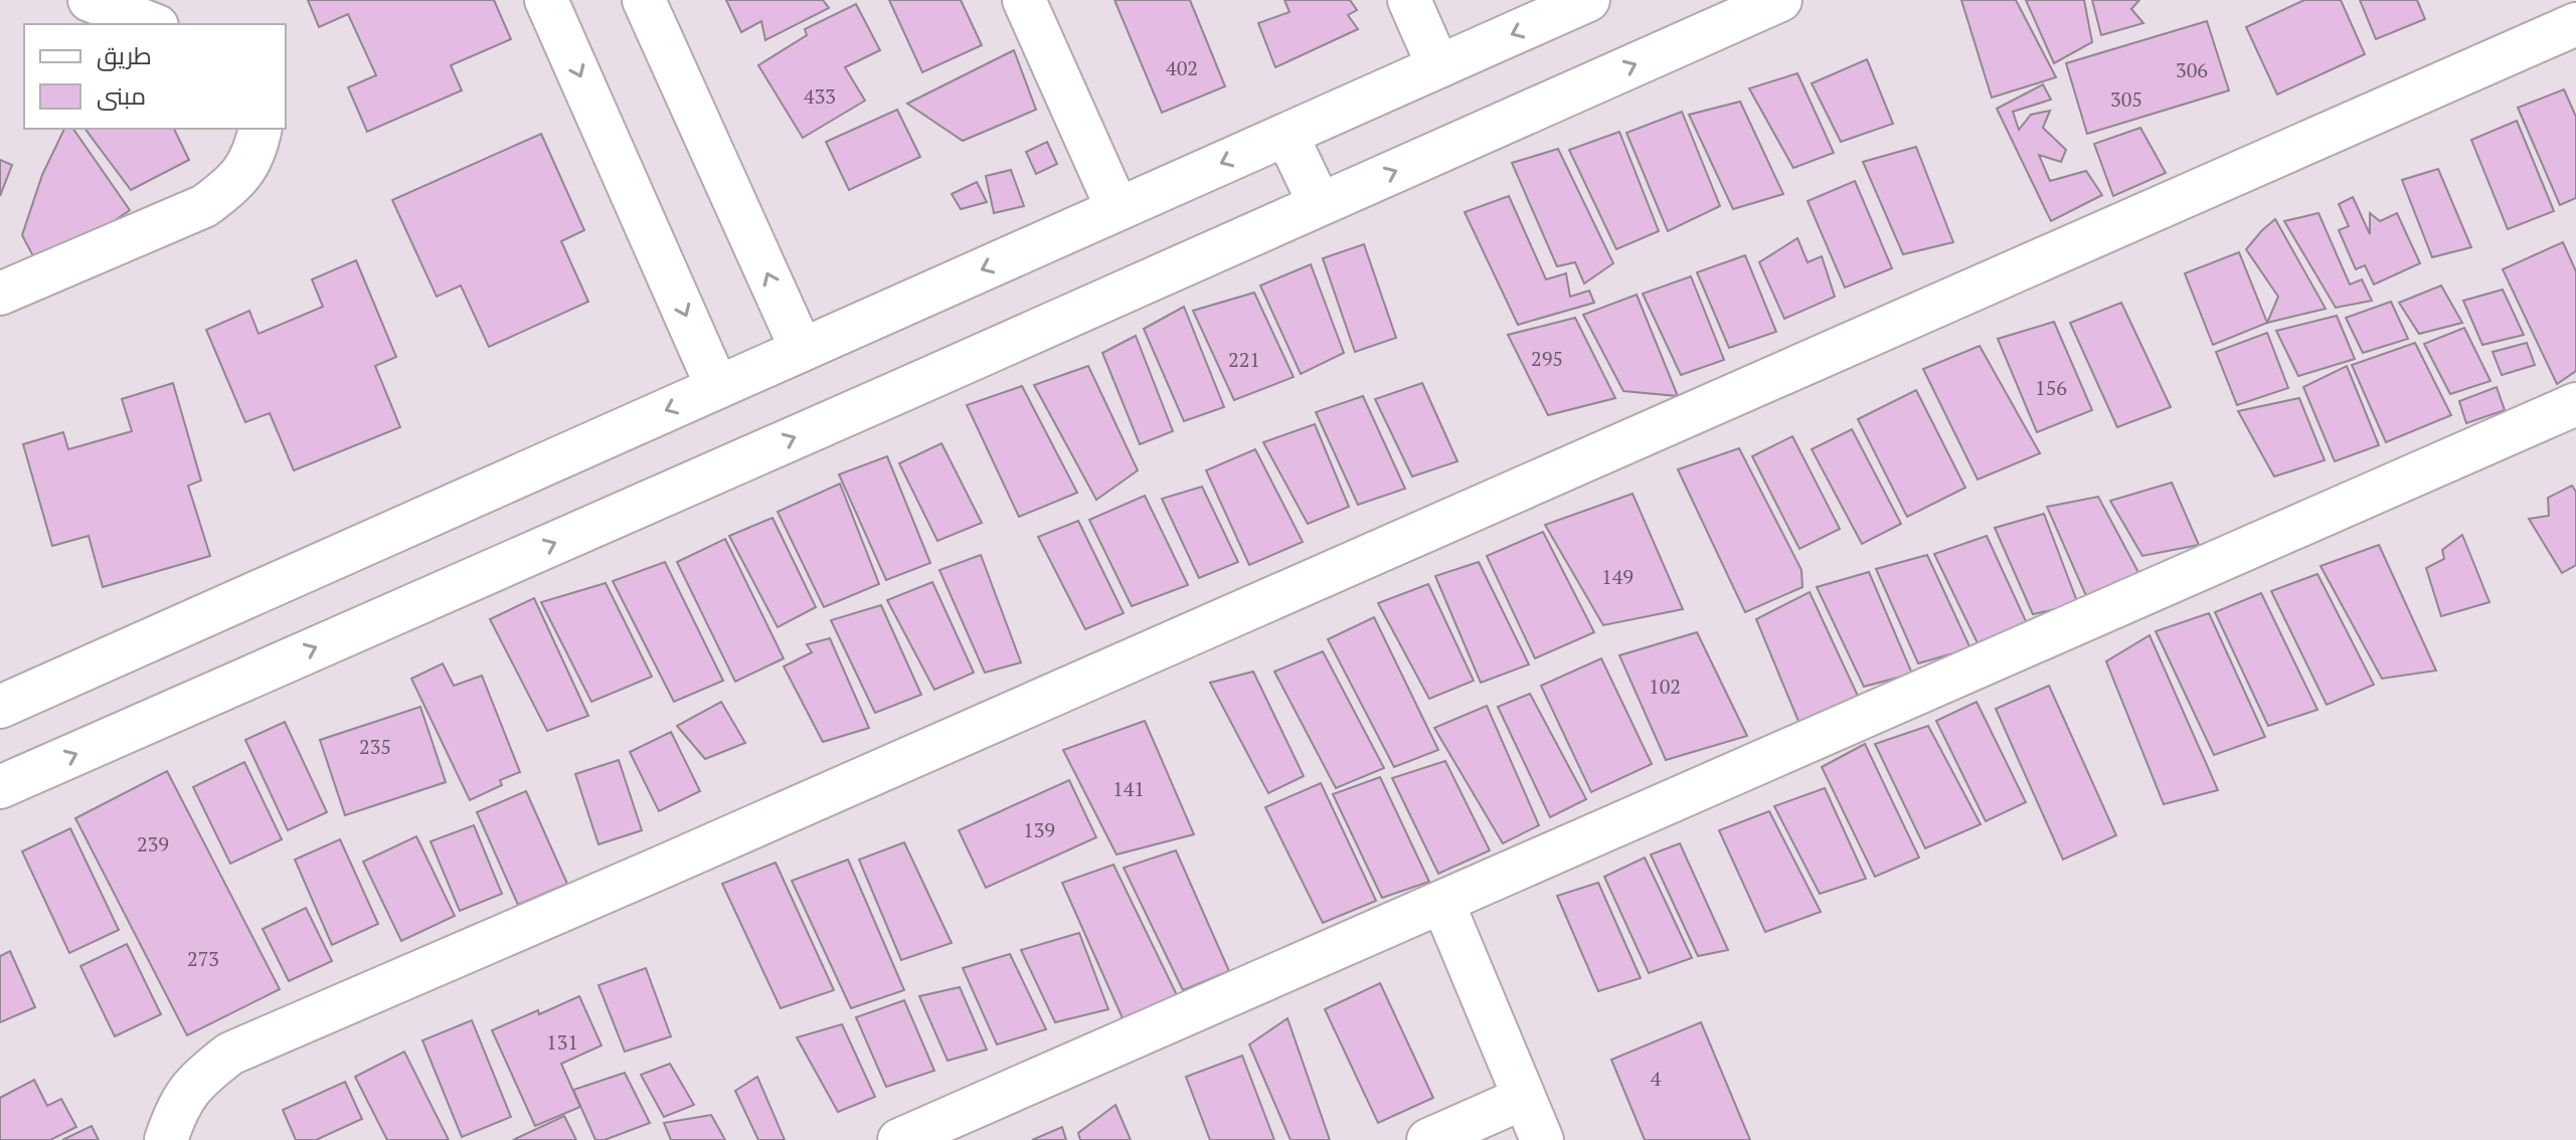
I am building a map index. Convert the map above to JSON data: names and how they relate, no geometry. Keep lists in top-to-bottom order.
{
  "house_numbers": [
    "402",
    "306",
    "433",
    "305",
    "295",
    "221",
    "156",
    "149",
    "102",
    "235",
    "141",
    "139",
    "239",
    "273",
    "131",
    "4"
  ],
  "legend": ["طريق", "مبنى"]
}
